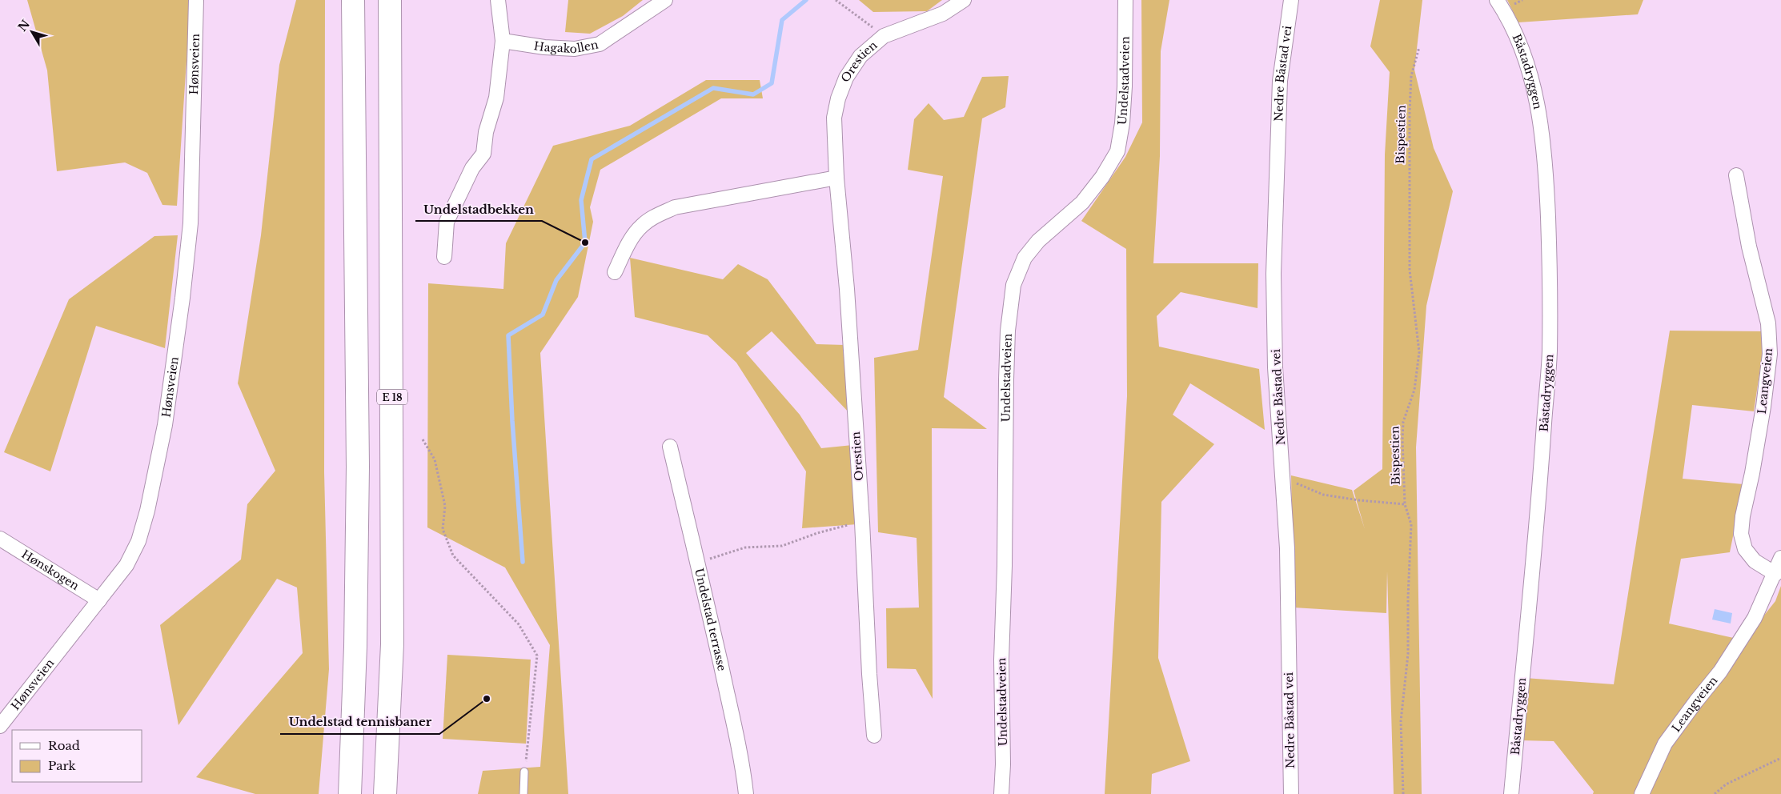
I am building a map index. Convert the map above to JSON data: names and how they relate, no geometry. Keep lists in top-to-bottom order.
{
  "streets": {
    "highway": ["E 18"],
    "street": [
      "Hagakollen",
      "Orestien",
      "Hønsveien",
      "Båstadryggen",
      "Nedre Båstad vei",
      "Undelstadveien",
      "Leangveien",
      "Hønskogen",
      "Undelstad terrasse"
    ],
    "path": ["Bispestien"]
  },
  "crossings": [
    ["Hønsveien", "Hønskogen"]
  ],
  "places": ["Undelstadbekken", "Undelstad tennisbaner"],
  "legend": ["Road", "Park"],
  "north": "top left"
}
